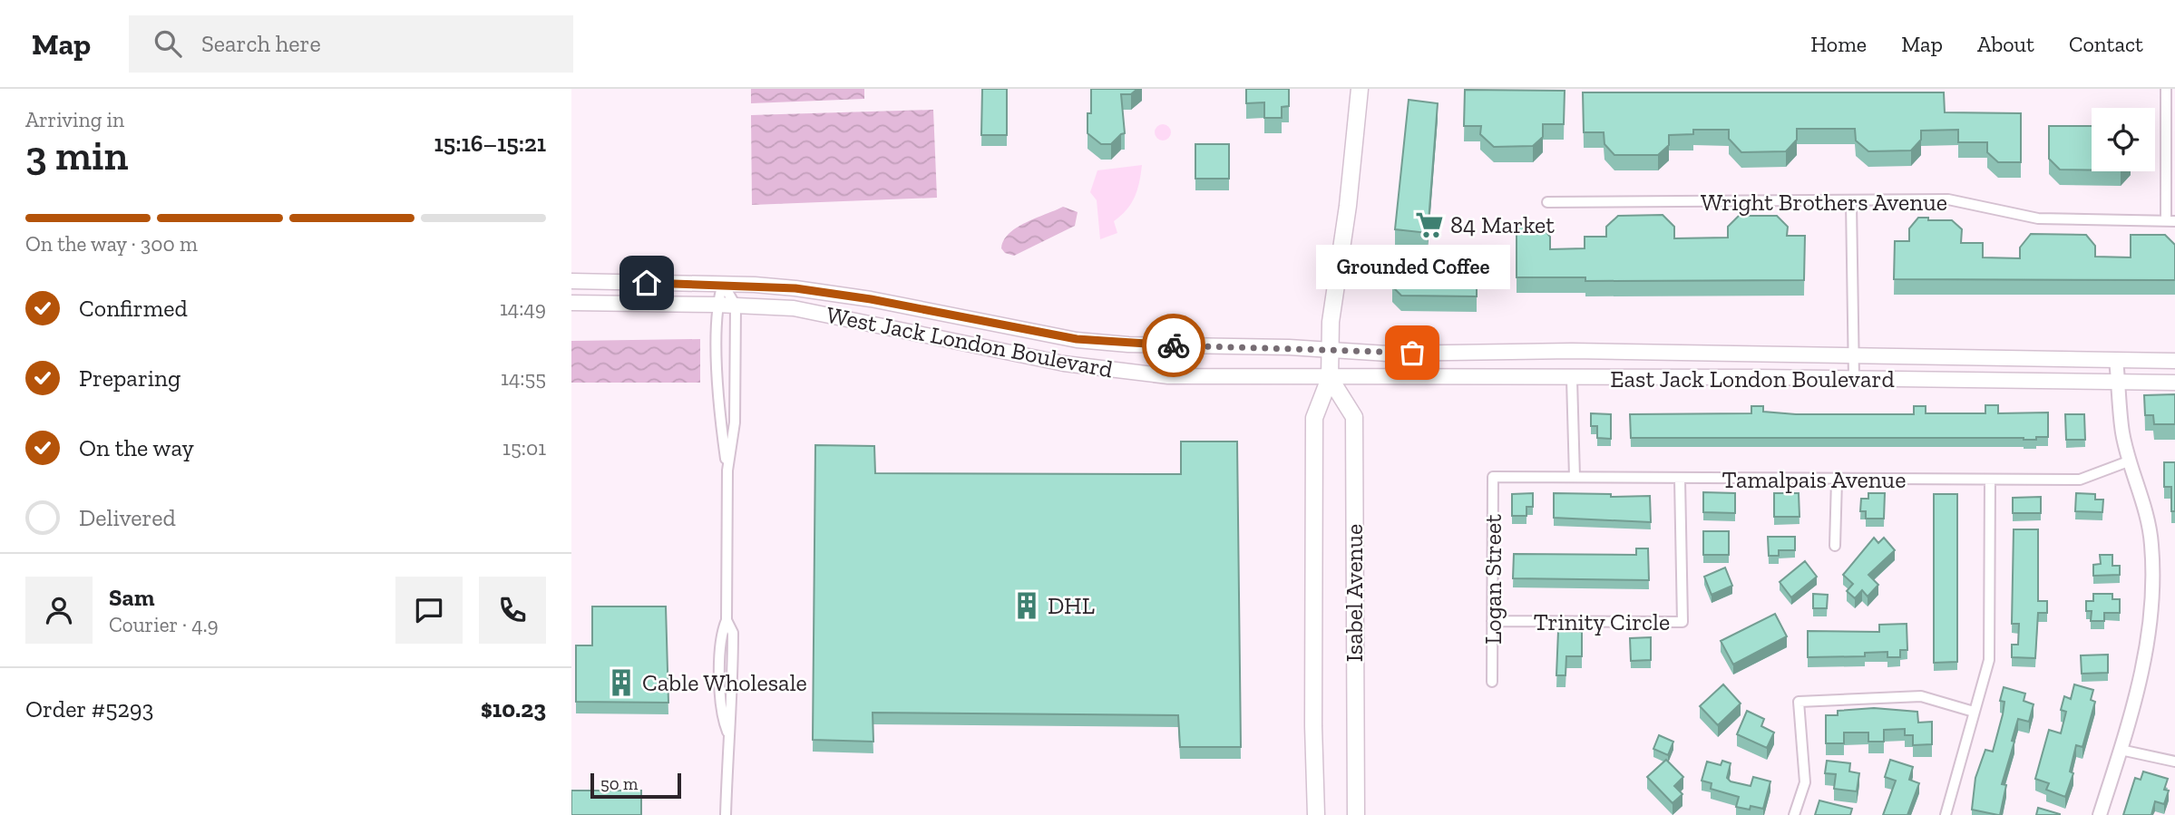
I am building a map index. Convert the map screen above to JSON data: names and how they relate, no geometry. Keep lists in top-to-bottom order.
{
  "streets": {
    "highway": ["Isabel Avenue"],
    "main road": ["West Jack London Boulevard", "East Jack London Boulevard"],
    "street": [
      "Wright Brothers Avenue",
      "Tamalpais Avenue",
      "Logan Street",
      "Trinity Circle"
    ]
  },
  "crossings": [
    ["West Jack London Boulevard", "East Jack London Boulevard"],
    ["West Jack London Boulevard", "Isabel Avenue"],
    ["East Jack London Boulevard", "Isabel Avenue"],
    ["Tamalpais Avenue", "Logan Street"],
    ["Tamalpais Avenue", "Trinity Circle"],
    ["Logan Street", "Trinity Circle"]
  ],
  "places": {
    "supermarket": ["84 Market"],
    "other": ["Grounded Coffee"],
    "building": ["DHL", "Cable Wholesale"]
  },
  "scale_bar": "50 m",
  "page": {
    "header": "Map",
    "search": "Search here",
    "nav": [
      "Home",
      "Map",
      "About",
      "Contact"
    ],
    "heading": ["3 min", "Arriving in", "15:16–15:21"],
    "panel": [
      "Sam",
      "Courier · 4.9",
      "Order #5293",
      "$10.23"
    ],
    "bar": "On the way · 300 m",
    "bubble": "Grounded Coffee",
    "list": [
      ["Confirmed", "14:49"],
      ["Preparing", "14:55"],
      ["On the way", "15:01"],
      "Delivered"
    ],
    "scale": "50 m"
  }
}
